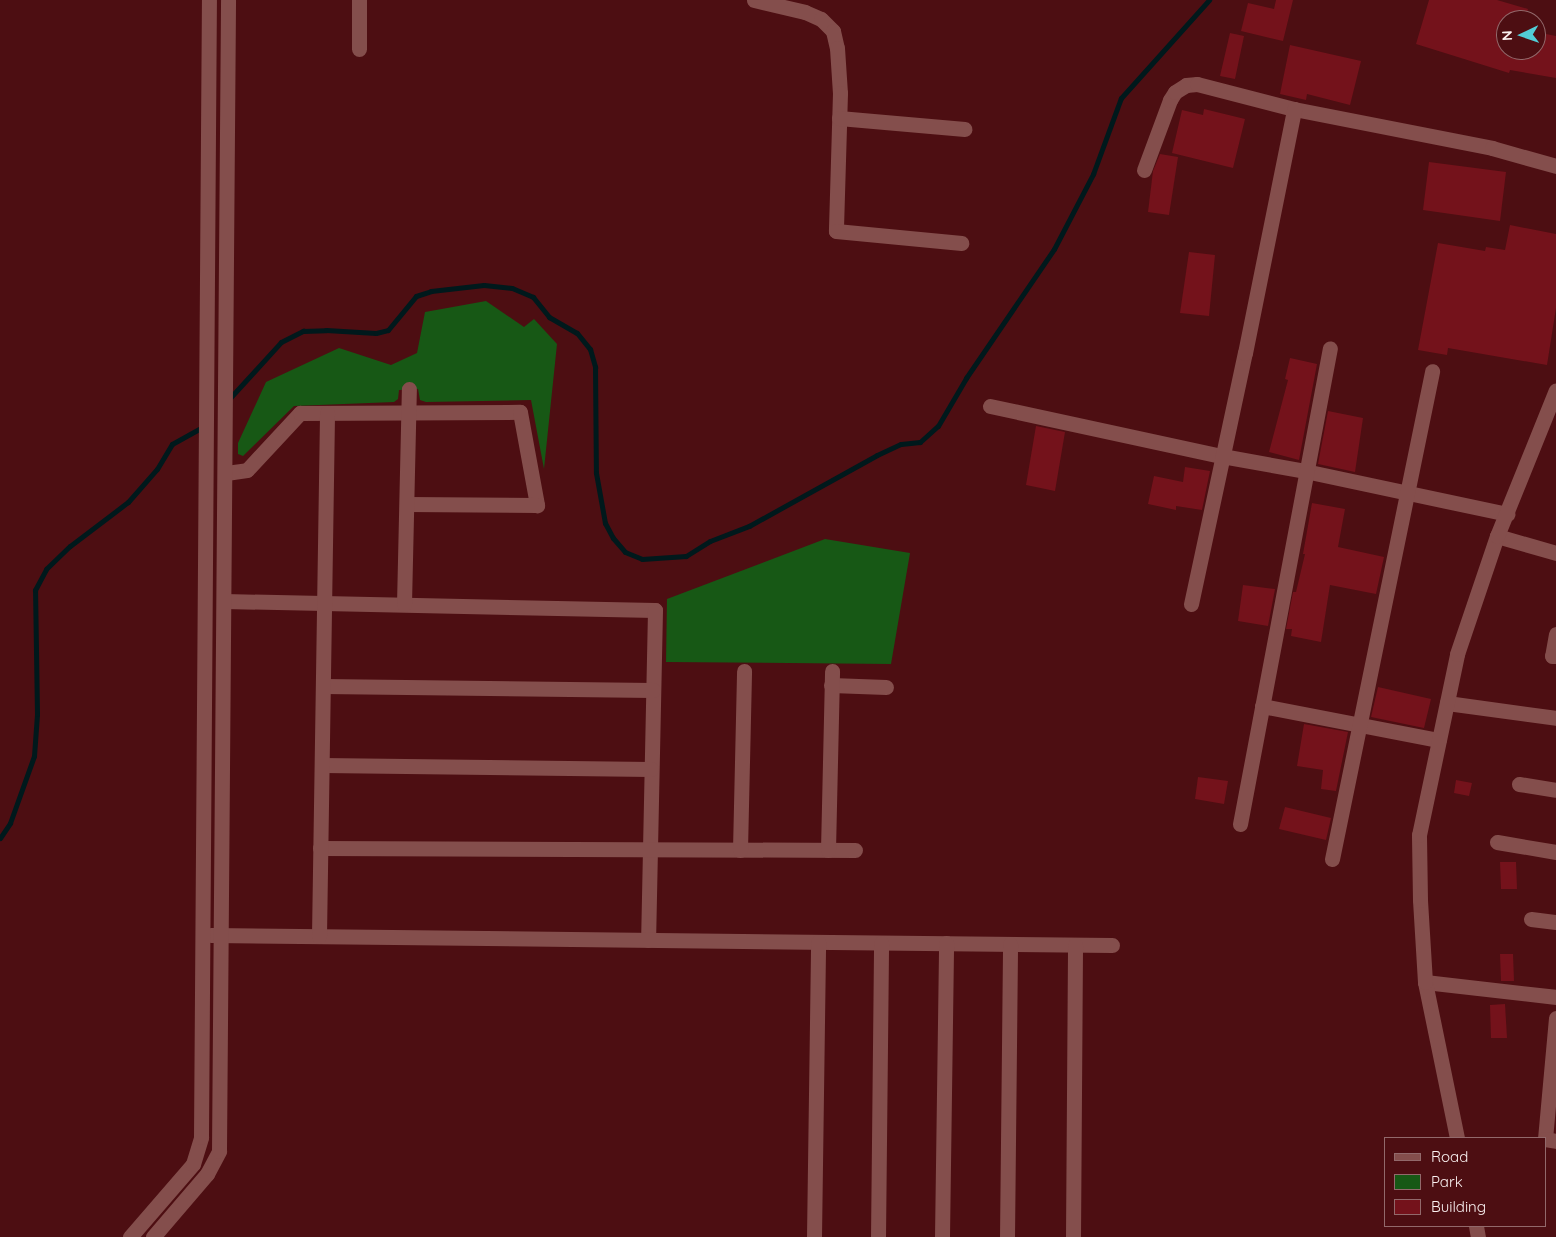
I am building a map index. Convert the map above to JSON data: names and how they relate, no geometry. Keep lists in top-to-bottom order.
{
  "legend": ["Road", "Park", "Building"],
  "north": "left"
}
